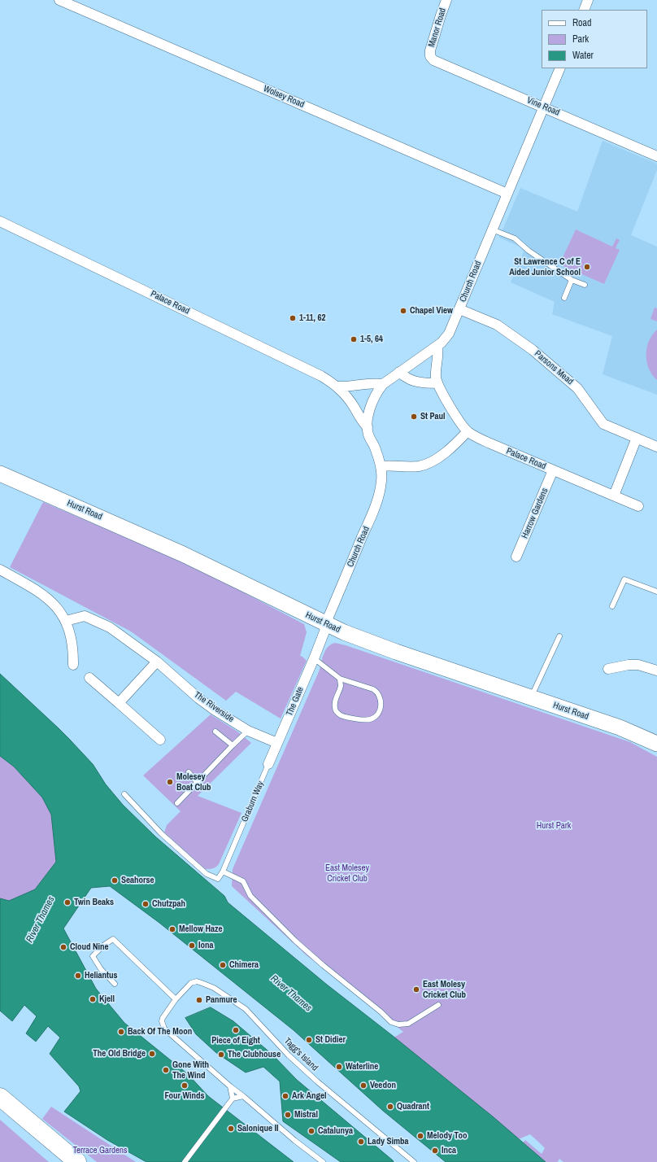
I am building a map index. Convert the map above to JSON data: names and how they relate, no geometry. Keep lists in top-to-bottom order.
{
  "streets": {
    "main road": ["Hurst Road"],
    "street": [
      "Manor Road",
      "Wolsey Road",
      "Vine Road",
      "Church Road",
      "Palace Road",
      "Parsons Mead",
      "Harrow Gardens",
      "The Gate",
      "The Riverside",
      "Graburn Way"
    ],
    "lane": ["Tagg's Island"]
  },
  "crossings": [
    ["Manor Road", "Vine Road"],
    ["Wolsey Road", "Church Road"],
    ["Vine Road", "Church Road"],
    ["Church Road", "Palace Road"],
    ["Church Road", "Parsons Mead"],
    ["Church Road", "Hurst Road"],
    ["Palace Road", "Harrow Gardens"],
    ["The Gate", "Graburn Way"],
    ["The Riverside", "Graburn Way"]
  ],
  "water": ["River Thames"],
  "parks": ["Hurst Park", "East Molesey Cricket Club", "Terrace Gardens"],
  "places": [
    "St Lawrence C of E Aided Junior School",
    "Chapel View",
    "1-11, 62",
    "1-5, 64",
    "St Paul",
    "Molesey Boat Club",
    "Seahorse",
    "Twin Beaks",
    "Chutzpah",
    "Mellow Haze",
    "Iona",
    "Cloud Nine",
    "Chimera",
    "Heliantus",
    "East Molesy Cricket Club",
    "Kjell",
    "Panmure",
    "Piece of Eight",
    "Back Of The Moon",
    "St Didier",
    "The Old Bridge",
    "The Clubhouse",
    "Waterline",
    "Gone With The Wind",
    "Four Winds",
    "Veedon",
    "Ark Angel",
    "Quadrant",
    "Mistral",
    "Salonique II",
    "Catalunya",
    "Melody Too",
    "Lady Simba",
    "Inca"
  ],
  "legend": ["Road", "Park", "Water"]
}
